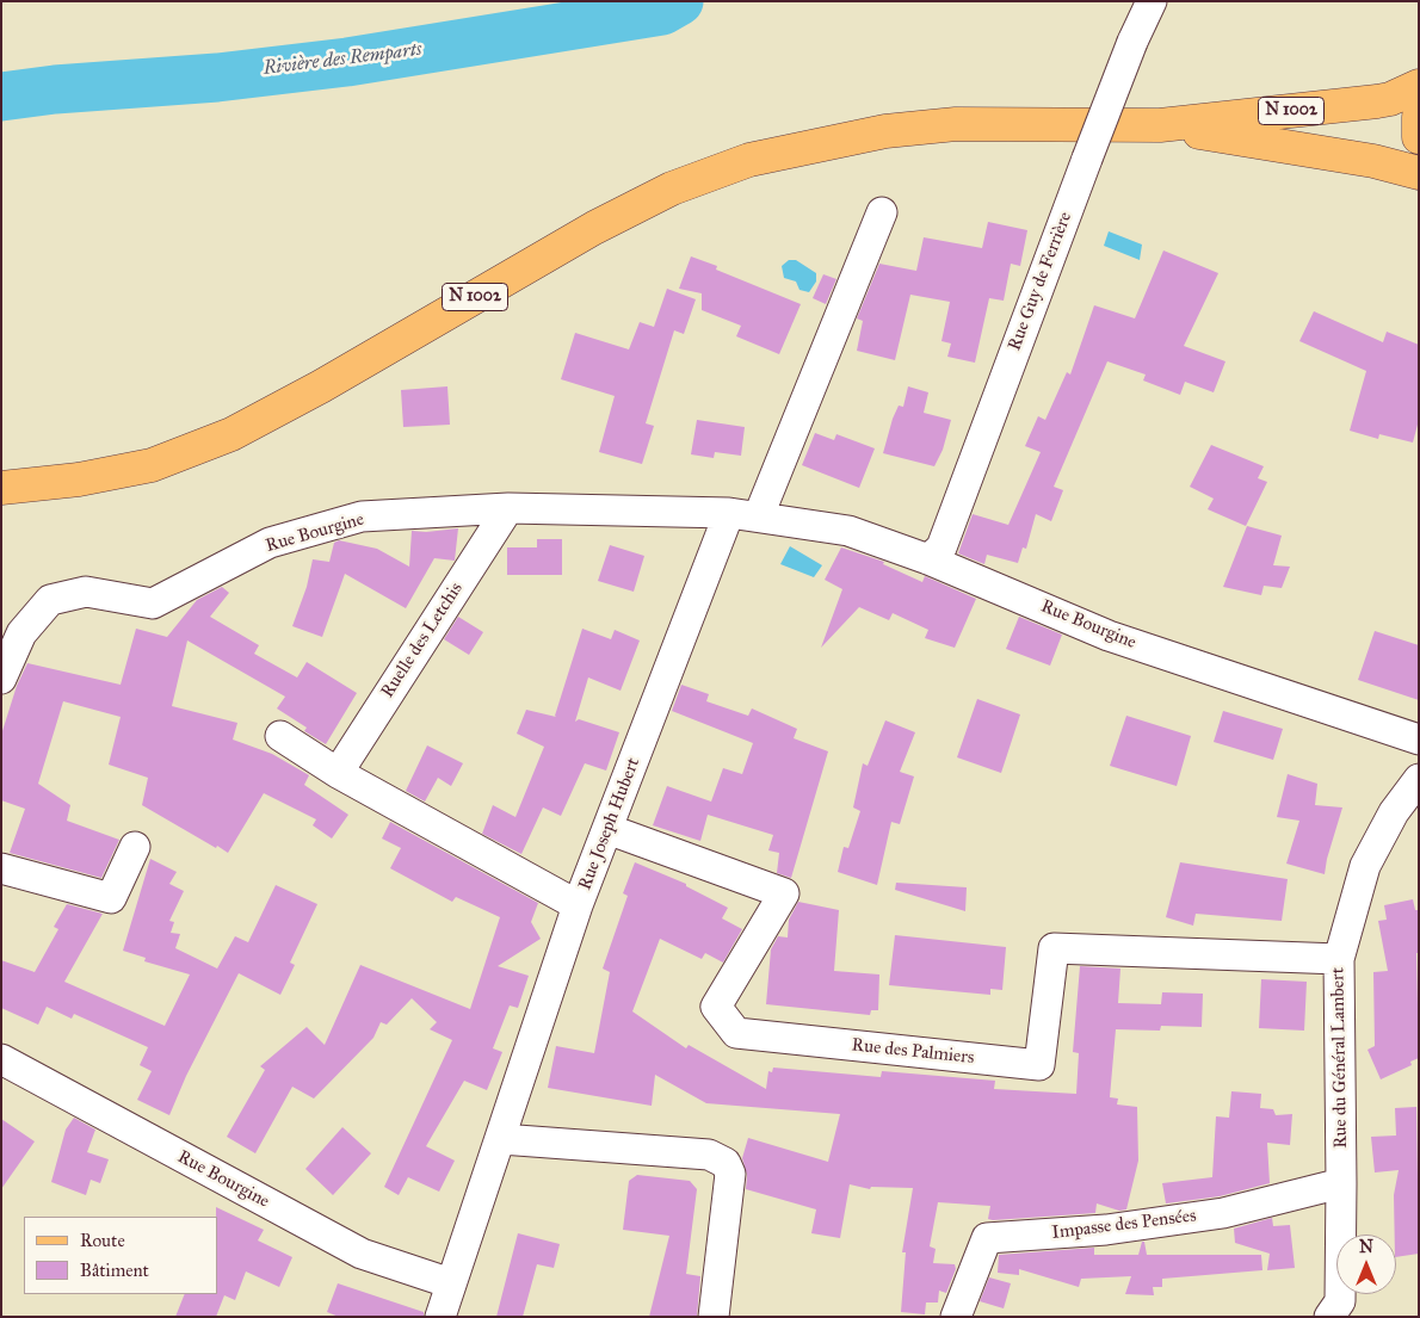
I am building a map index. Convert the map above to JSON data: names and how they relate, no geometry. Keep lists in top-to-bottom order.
{
  "streets": {
    "main road": ["N 1002"],
    "street": [
      "Rue Guy de Ferrière",
      "Rue Bourgine",
      "Ruelle des Letchis",
      "Rue Joseph Hubert",
      "Rue des Palmiers",
      "Rue du Général Lambert",
      "Impasse des Pensées"
    ]
  },
  "crossings": [
    ["Rue Guy de Ferrière", "Rue Bourgine"],
    ["Rue Bourgine", "Ruelle des Letchis"],
    ["Rue Bourgine", "Rue Joseph Hubert"],
    ["Rue Joseph Hubert", "Rue des Palmiers"],
    ["Rue des Palmiers", "Rue du Général Lambert"],
    ["Rue du Général Lambert", "Impasse des Pensées"]
  ],
  "water": ["Rivière des Remparts"],
  "legend": ["Route", "Bâtiment"],
  "north": "top"
}
